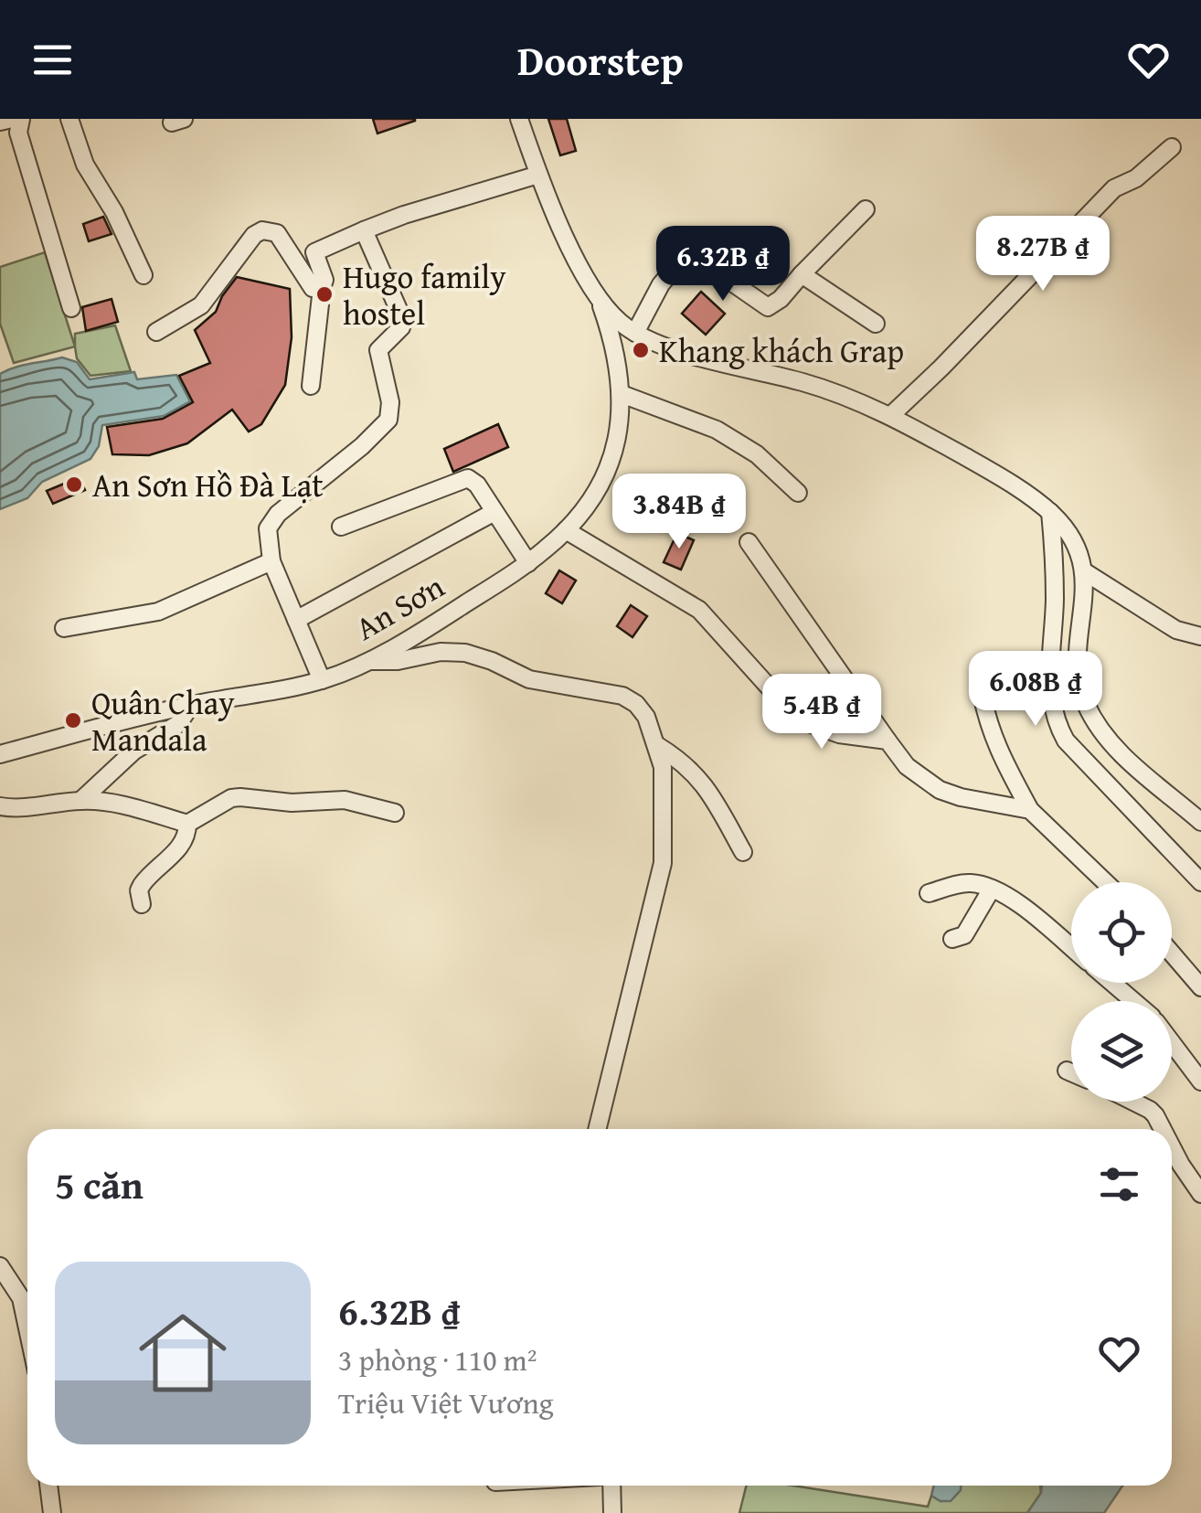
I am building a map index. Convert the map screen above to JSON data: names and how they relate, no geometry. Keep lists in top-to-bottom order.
{
  "streets": {
    "street": ["An Sơn"]
  },
  "places": [
    "Hugo family hostel",
    "Khang khách Grap",
    "An Sơn Hồ Đà Lạt",
    "Quân Chay Mandala"
  ],
  "page": {
    "header": "Doorstep",
    "price": [
      "8.27B ₫",
      "6.32B ₫",
      "3.84B ₫",
      "6.08B ₫",
      "5.4B ₫"
    ],
    "heading": "5 căn",
    "list": [
      {
        "name": "6.32B ₫",
        "note": "3 phòng · 110 m² · Triệu Việt Vương"
      }
    ]
  }
}
